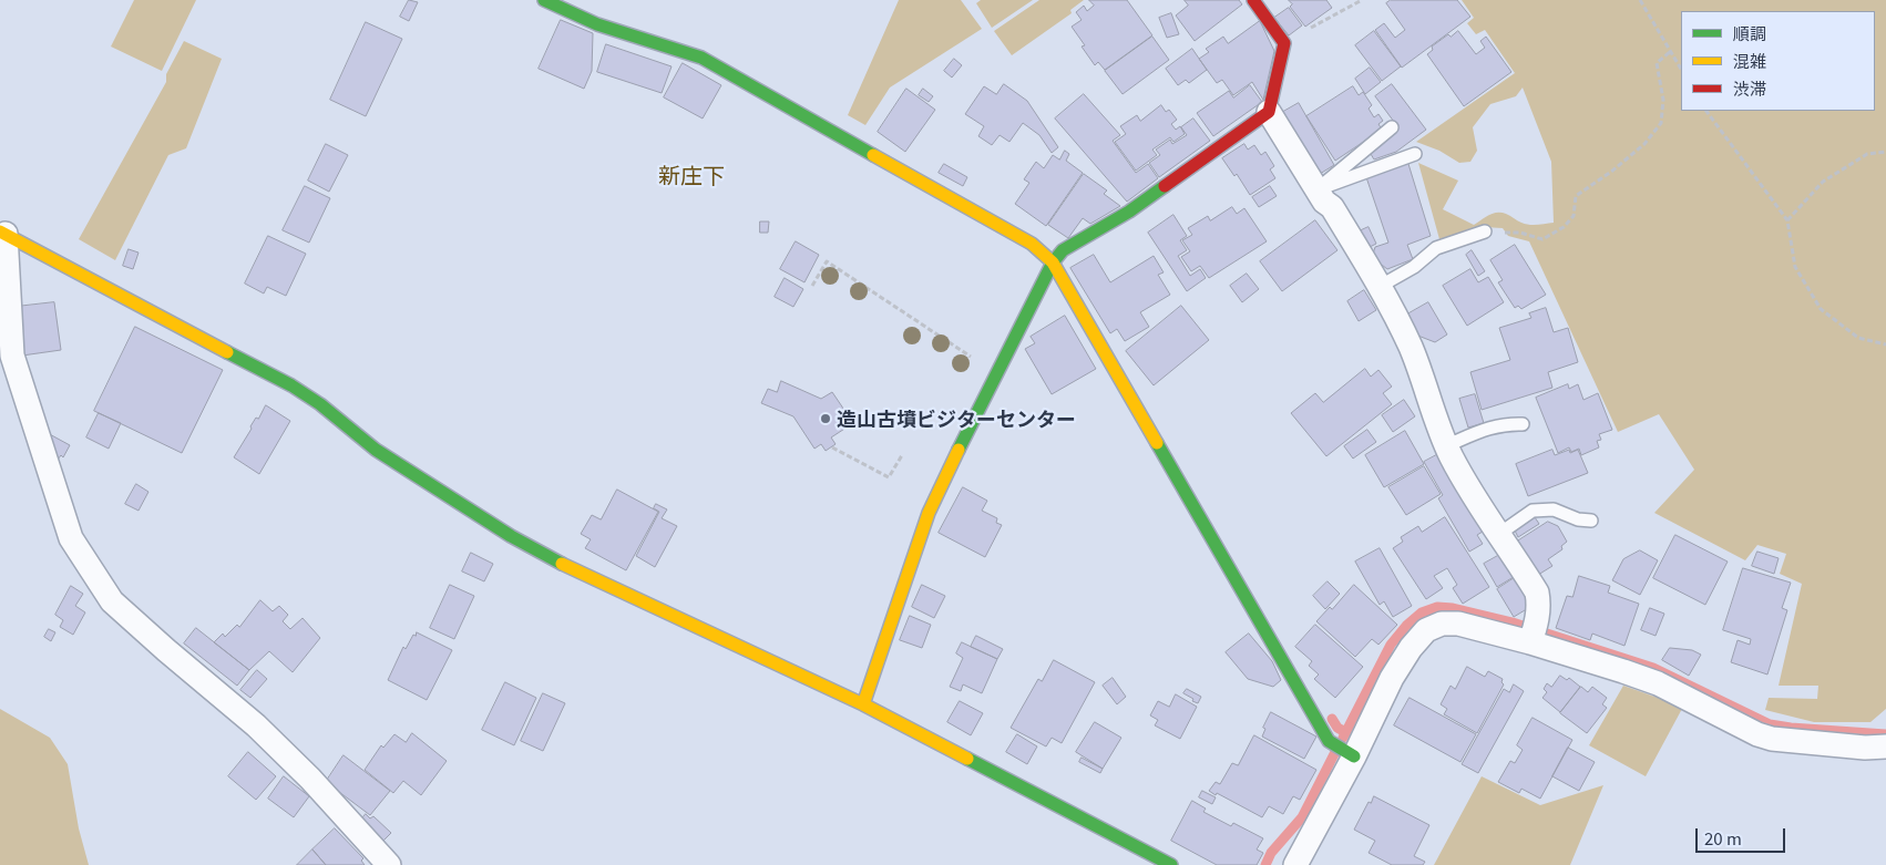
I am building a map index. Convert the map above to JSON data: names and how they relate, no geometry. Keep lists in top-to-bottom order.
{
  "districts": ["新庄下"],
  "places": ["造山古墳ビジターセンター"],
  "legend": ["順調", "混雑", "渋滞"],
  "scale_bar": "20 m"
}
